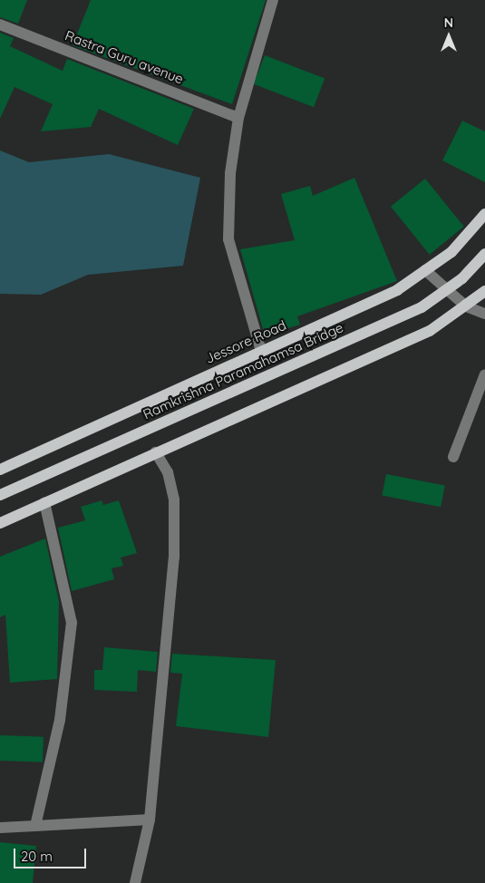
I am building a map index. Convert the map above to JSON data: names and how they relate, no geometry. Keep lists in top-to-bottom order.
{
  "streets": {
    "main road": ["Jessore Road", "Ramkrishna Paramahamsa Bridge"],
    "street": ["Rastra Guru avenue"]
  },
  "scale_bar": "20 m",
  "north": "top"
}
